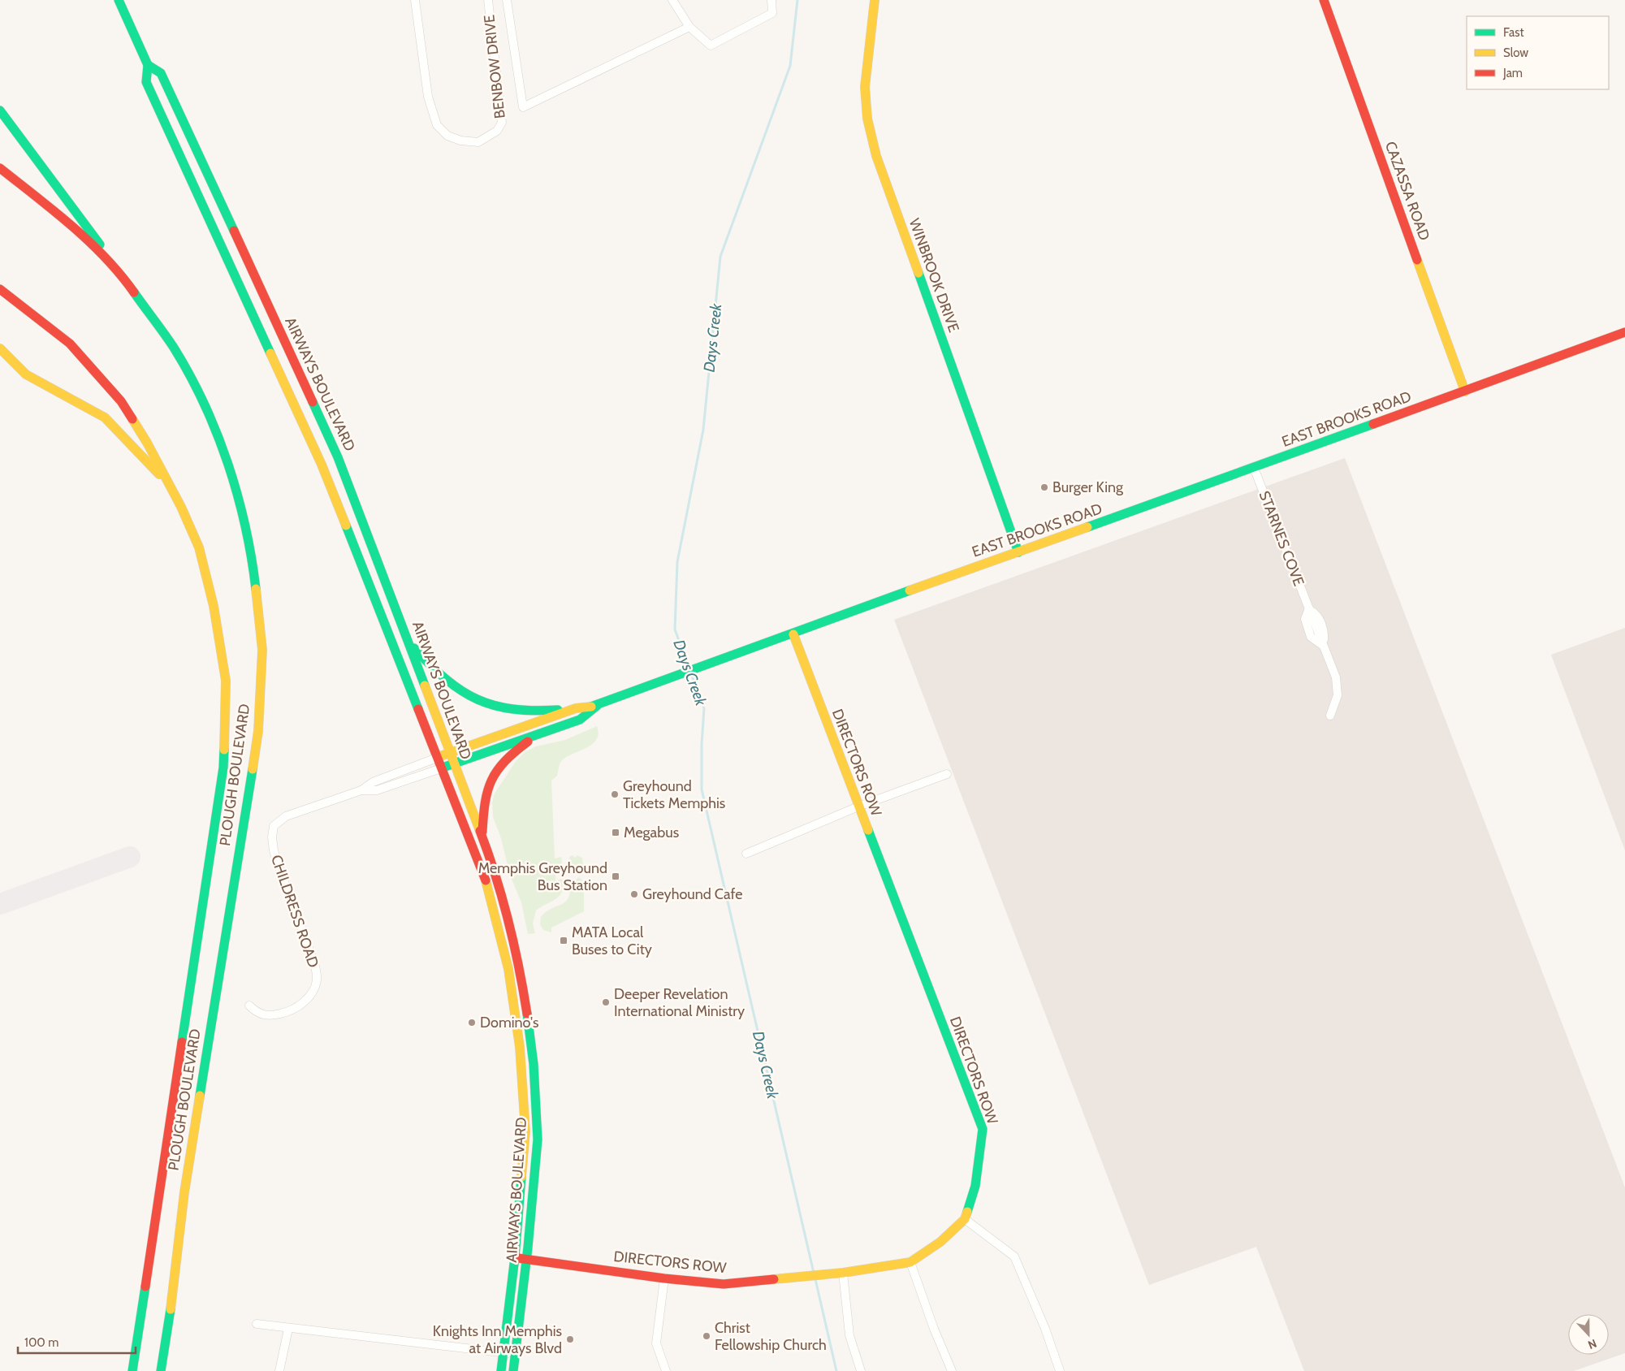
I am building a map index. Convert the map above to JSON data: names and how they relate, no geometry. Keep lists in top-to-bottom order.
{
  "streets": {
    "main road": [
      "CAZASSA ROAD",
      "WINBROOK DRIVE",
      "AIRWAYS BOULEVARD",
      "EAST BROOKS ROAD",
      "DIRECTORS ROW",
      "PLOUGH BOULEVARD"
    ],
    "street": ["BENBOW DRIVE", "STARNES COVE", "CHILDRESS ROAD"]
  },
  "crossings": [
    ["CAZASSA ROAD", "EAST BROOKS ROAD"],
    ["WINBROOK DRIVE", "EAST BROOKS ROAD"],
    ["AIRWAYS BOULEVARD", "EAST BROOKS ROAD"],
    ["AIRWAYS BOULEVARD", "DIRECTORS ROW"],
    ["EAST BROOKS ROAD", "STARNES COVE"],
    ["EAST BROOKS ROAD", "DIRECTORS ROW"],
    ["EAST BROOKS ROAD", "CHILDRESS ROAD"]
  ],
  "water": ["Days Creek"],
  "places": {
    "other": [
      "Burger King",
      "Greyhound Tickets Memphis",
      "Greyhound Cafe",
      "Deeper Revelation International Ministry",
      "Domino's",
      "Christ Fellowship Church",
      "Knights Inn Memphis at Airways Blvd"
    ],
    "transit": ["Megabus", "Memphis Greyhound Bus Station", "MATA Local Buses to City"]
  },
  "legend": ["Fast", "Slow", "Jam"],
  "scale_bar": "100 m",
  "north": "bottom"
}
